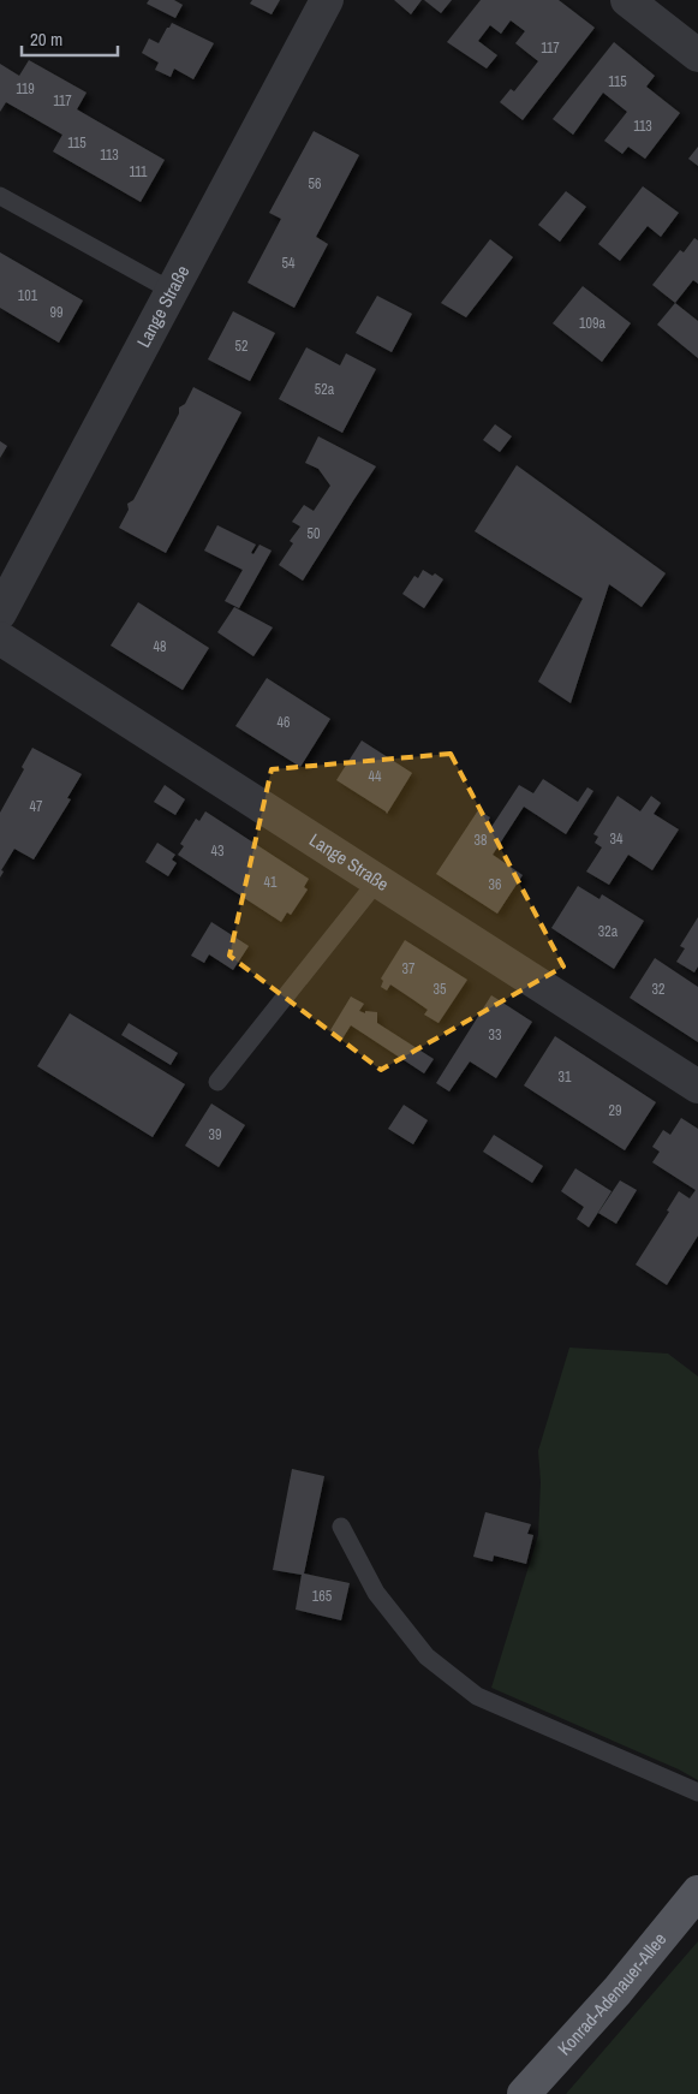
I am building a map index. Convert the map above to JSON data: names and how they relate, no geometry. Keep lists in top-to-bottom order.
{
  "streets": {
    "main road": ["Konrad-Adenauer-Allee"],
    "street": ["Lange Straße"]
  },
  "house_numbers": [
    "117",
    "115",
    "119",
    "117",
    "113",
    "115",
    "113",
    "111",
    "56",
    "54",
    "101",
    "99",
    "109a",
    "52",
    "52a",
    "50",
    "48",
    "46",
    "44",
    "47",
    "34",
    "38",
    "43",
    "41",
    "36",
    "32a",
    "37",
    "35",
    "32",
    "33",
    "31",
    "29",
    "39",
    "165"
  ],
  "scale_bar": "20 m"
}
